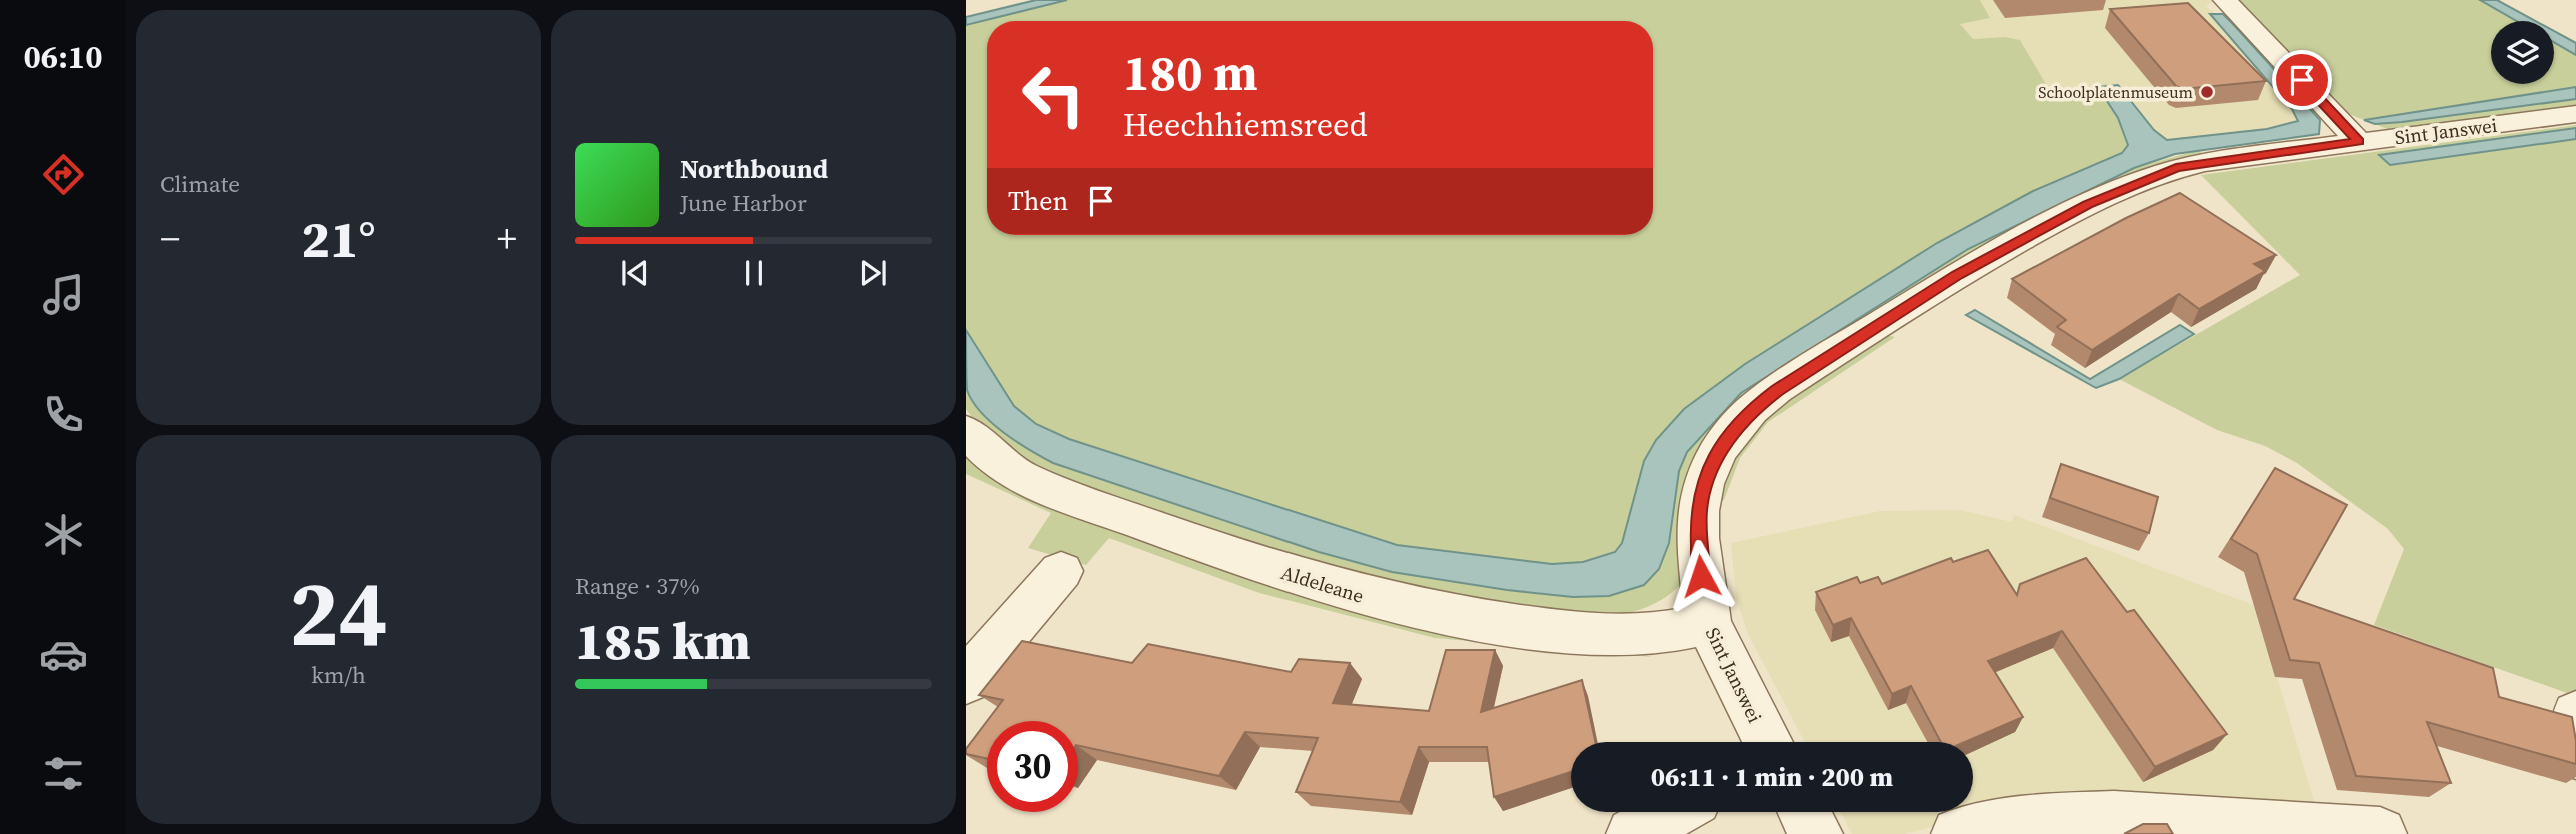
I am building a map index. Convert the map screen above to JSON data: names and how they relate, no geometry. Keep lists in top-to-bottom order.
{
  "streets": {
    "street": ["Sint Janswei", "Aldeleane"]
  },
  "crossings": [
    ["Sint Janswei", "Aldeleane"]
  ],
  "places": ["Schoolplatenmuseum"],
  "page": {
    "tabs": "06:10",
    "tile": [
      "Climate",
      ["24", "km/h"],
      ["Range · 37%", "185 km"]
    ],
    "turn": ["180 m", "Heechhiemsreed"],
    "song": ["Northbound", "June Harbor"],
    "then": "Then",
    "heat": ["−", "21°", "+"],
    "limit": "30",
    "trip": "06:11 · 1 min · 200 m"
  }
}
